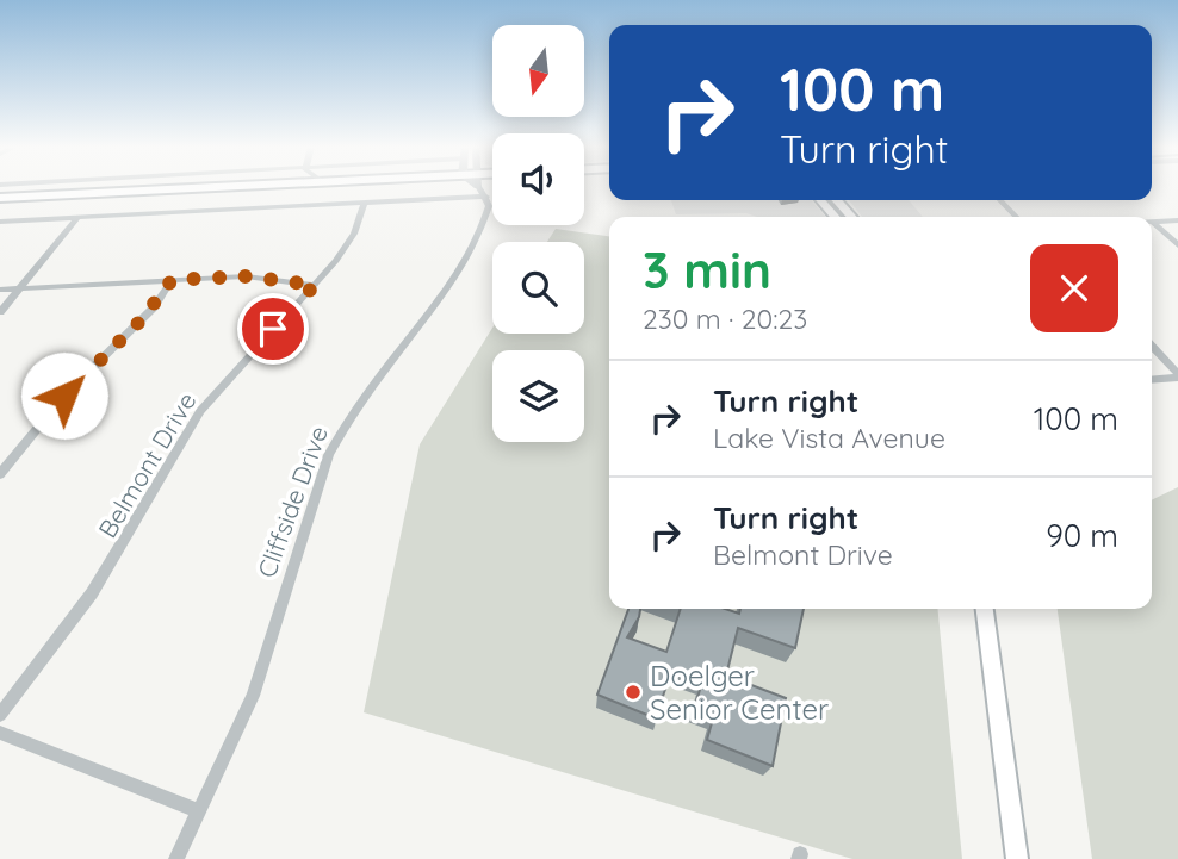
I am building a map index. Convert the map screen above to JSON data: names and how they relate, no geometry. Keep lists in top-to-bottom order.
{
  "streets": {
    "street": ["Belmont Drive", "Cliffside Drive"]
  },
  "places": ["Doelger Senior Center"],
  "north": "bottom",
  "page": {
    "turn": ["100 m", "Turn right"],
    "heading": ["3 min", "230 m · 20:23"],
    "list": [
      {
        "name": "Turn right",
        "note": "Lake Vista Avenue",
        "value": "100 m"
      },
      {
        "name": "Turn right",
        "note": "Belmont Drive",
        "value": "90 m"
      }
    ]
  }
}
